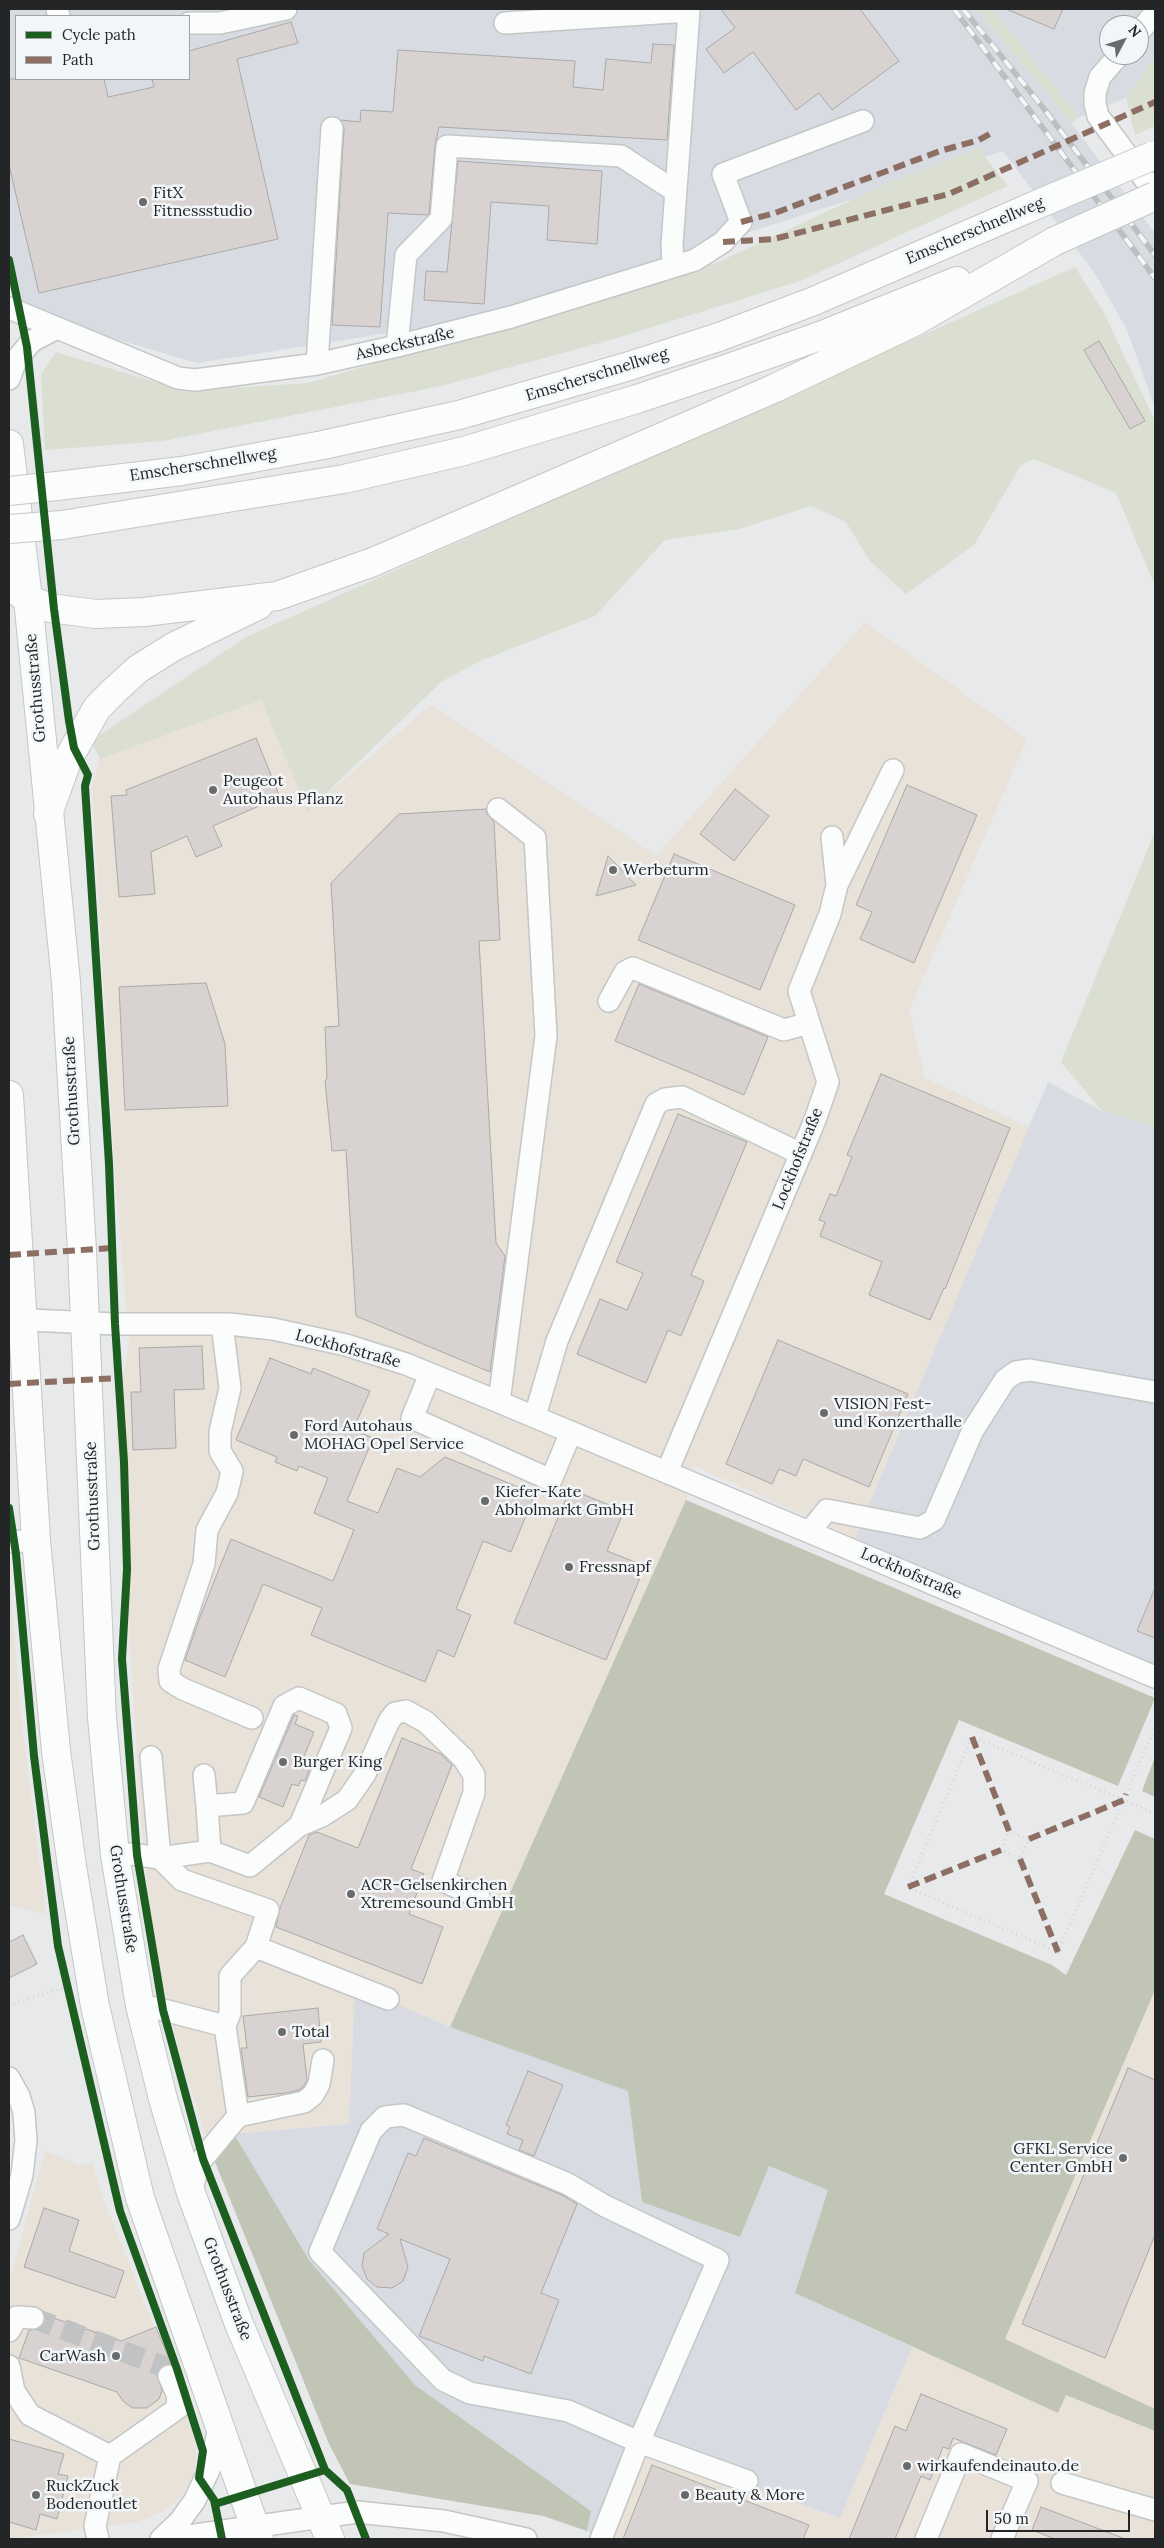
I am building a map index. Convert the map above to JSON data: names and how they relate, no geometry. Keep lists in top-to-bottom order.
{
  "streets": {
    "main road": ["Emscherschnellweg", "Grothusstraße"],
    "street": ["Asbeckstraße", "Lockhofstraße"]
  },
  "crossings": [
    ["Grothusstraße", "Lockhofstraße"]
  ],
  "places": [
    "FitX Fitnessstudio",
    "Peugeot Autohaus Pflanz",
    "Werbeturm",
    "VISION Fest- und Konzerthalle",
    "Ford Autohaus MOHAG Opel Service",
    "Kiefer-Kate Abholmarkt GmbH",
    "Fressnapf",
    "Burger King",
    "ACR-Gelsenkirchen Xtremesound GmbH",
    "Total",
    "GFKL Service Center GmbH",
    "CarWash",
    "wirkaufendeinauto.de",
    "RuckZuck Bodenoutlet",
    "Beauty & More"
  ],
  "legend": ["Cycle path", "Path"],
  "scale_bar": "50 m",
  "north": "top right"
}
